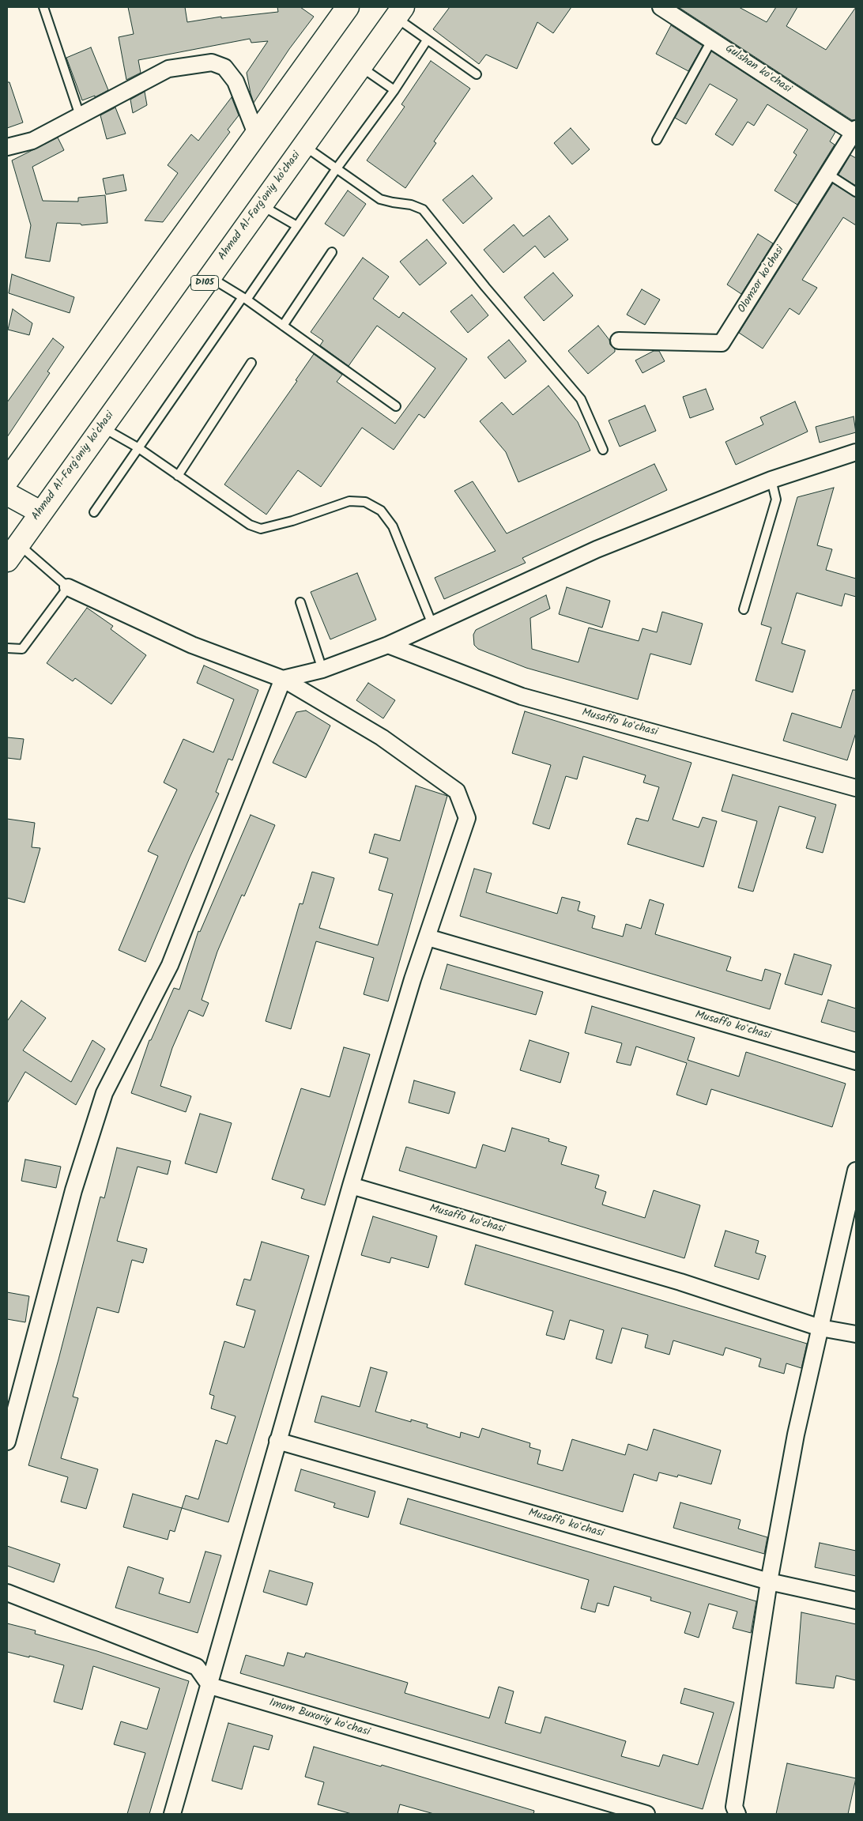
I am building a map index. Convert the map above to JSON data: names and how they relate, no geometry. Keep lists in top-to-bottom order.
{
  "streets": {
    "highway": ["Ahmad Al-Farg'oniy ko'chasi", "D105"],
    "street": [
      "Gulshan koʻchasi",
      "Olomzor ko'chasi",
      "Musaffo koʻchasi",
      "Imom Buxoriy koʻchasi"
    ]
  },
  "crossings": [
    ["Gulshan koʻchasi", "Olomzor ko'chasi"]
  ]
}
